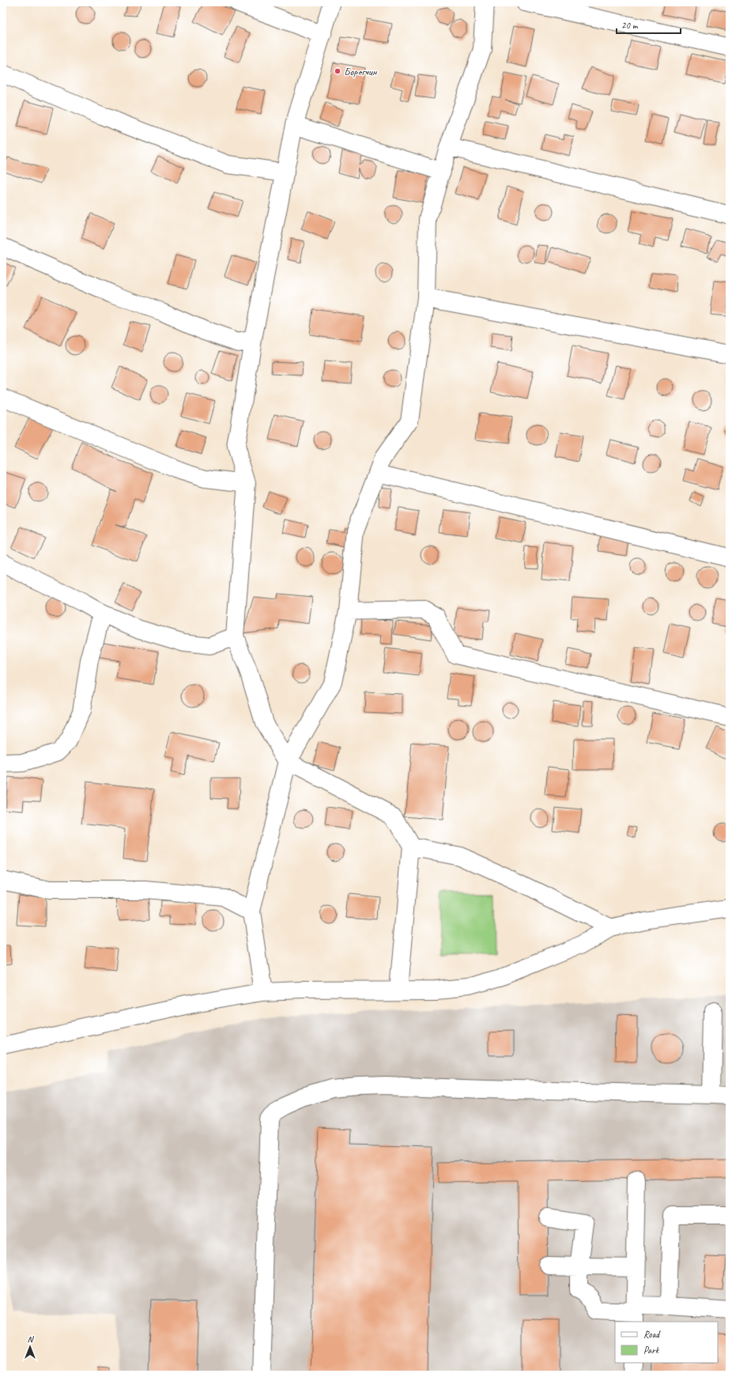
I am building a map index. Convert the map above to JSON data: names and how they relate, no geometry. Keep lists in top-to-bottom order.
{
  "places": ["Борогчин"],
  "legend": ["Road", "Park"],
  "scale_bar": "20 m",
  "north": "top"
}
